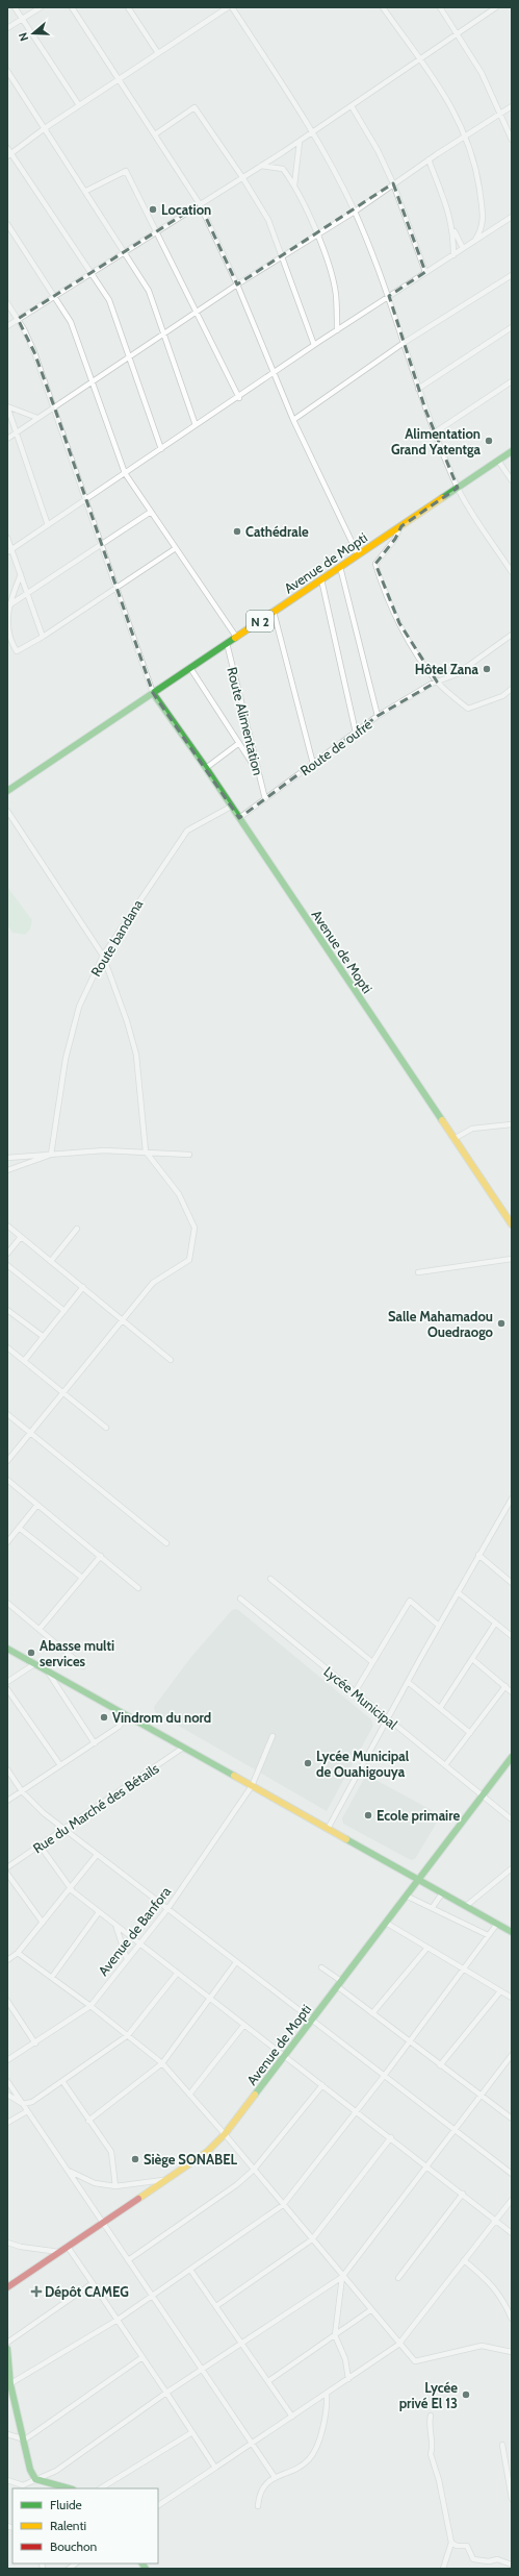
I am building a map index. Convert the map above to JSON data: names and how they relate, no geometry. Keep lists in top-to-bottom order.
{
  "streets": {
    "street": [
      "Avenue de Mopti",
      "N 2",
      "Route Alimentation",
      "Route de oufré",
      "Route bandana",
      "Lycée Municipal",
      "Rue du Marché des Bétails",
      "Avenue de Banfora"
    ]
  },
  "crossings": [
    ["Avenue de Mopti", "Route Alimentation"],
    ["Avenue de Mopti", "Route de oufré"],
    ["Avenue de Mopti", "Route bandana"],
    ["Avenue de Mopti", "Lycée Municipal"],
    ["Route Alimentation", "Route de oufré"]
  ],
  "places": {
    "other": [
      "Location",
      "Alimentation Grand Yatentga",
      "Cathédrale",
      "Hôtel Zana",
      "Salle Mahamadou Ouedraogo",
      "Abasse multi services",
      "Vindrom du nord",
      "Lycée Municipal de Ouahigouya",
      "Ecole primaire",
      "Siège SONABEL",
      "Lycée privé El 13"
    ],
    "health": ["Dépôt CAMEG"]
  },
  "legend": ["Fluide", "Ralenti", "Bouchon"],
  "north": "left"
}
